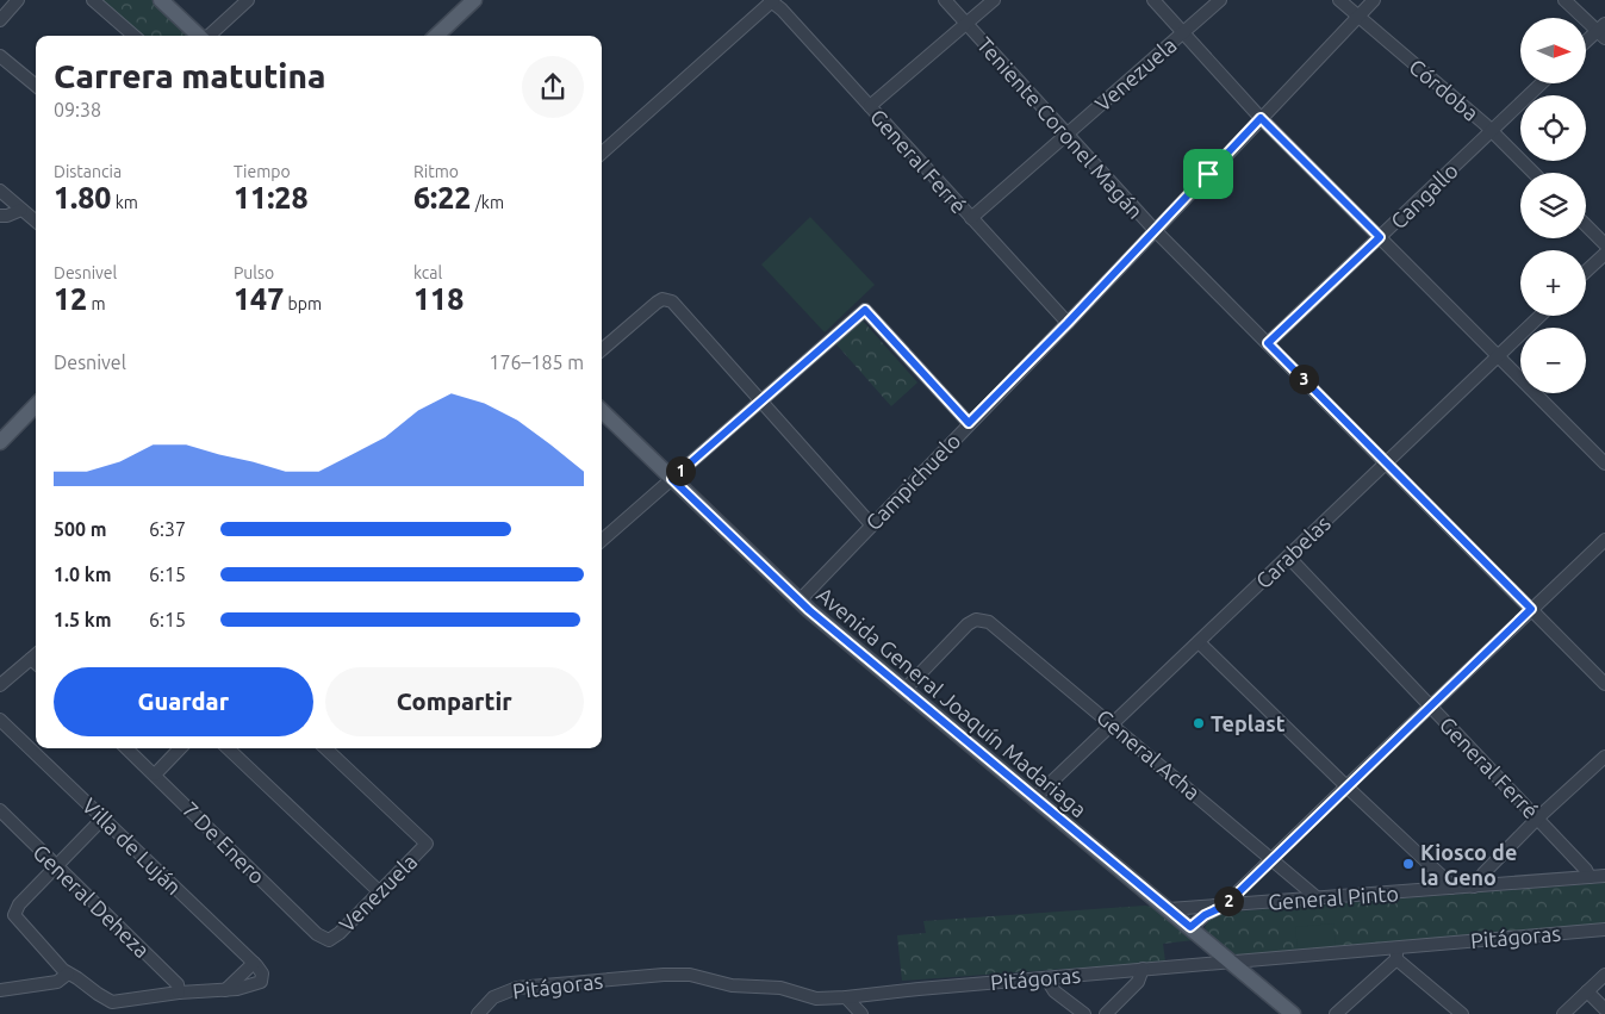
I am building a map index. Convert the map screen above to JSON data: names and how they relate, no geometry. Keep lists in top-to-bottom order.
{
  "streets": {
    "main road": ["Avenida General Joaquín Madariaga"],
    "street": [
      "Venezuela",
      "Córdoba",
      "Teniente Coronel Magán",
      "General Ferré",
      "Cangallo",
      "Campichuelo",
      "Carabelas",
      "General Acha",
      "7 De Enero",
      "Villa de Luján",
      "General Pinto",
      "General Deheza",
      "Pitágoras"
    ]
  },
  "crossings": [
    ["Venezuela", "Teniente Coronel Magán"],
    ["Venezuela", "General Ferré"],
    ["Venezuela", "7 De Enero"],
    ["Córdoba", "Cangallo"],
    ["Córdoba", "Campichuelo"],
    ["Teniente Coronel Magán", "Cangallo"],
    ["Teniente Coronel Magán", "Campichuelo"],
    ["Teniente Coronel Magán", "Carabelas"],
    ["General Ferré", "Campichuelo"],
    ["General Ferré", "Carabelas"],
    ["General Ferré", "General Pinto"],
    ["Campichuelo", "Avenida General Joaquín Madariaga"],
    ["Carabelas", "Avenida General Joaquín Madariaga"],
    ["Carabelas", "General Acha"],
    ["Avenida General Joaquín Madariaga", "General Acha"],
    ["Avenida General Joaquín Madariaga", "General Pinto"],
    ["Avenida General Joaquín Madariaga", "Pitágoras"],
    ["General Acha", "General Pinto"]
  ],
  "places": ["Teplast", "Kiosco de la Geno"],
  "north": "right",
  "page": {
    "map_buttons": ["+", "−"],
    "heading": ["Carrera matutina", "09:38"],
    "stats": [
      ["Distancia", "1.80 km"],
      ["Tiempo", "11:28"],
      ["Ritmo", "6:22 /km"],
      ["Desnivel", "12 m"],
      ["Pulso", "147 bpm"],
      ["kcal", "118"]
    ],
    "chart": ["Desnivel", "176–185 m"],
    "pins": ["3", "1", "2"],
    "list": [
      {
        "name": "500 m",
        "note": "6:37"
      },
      {
        "name": "1.0 km",
        "note": "6:15"
      },
      {
        "name": "1.5 km",
        "note": "6:15"
      }
    ],
    "buttons": ["Guardar", "Compartir"]
  }
}
